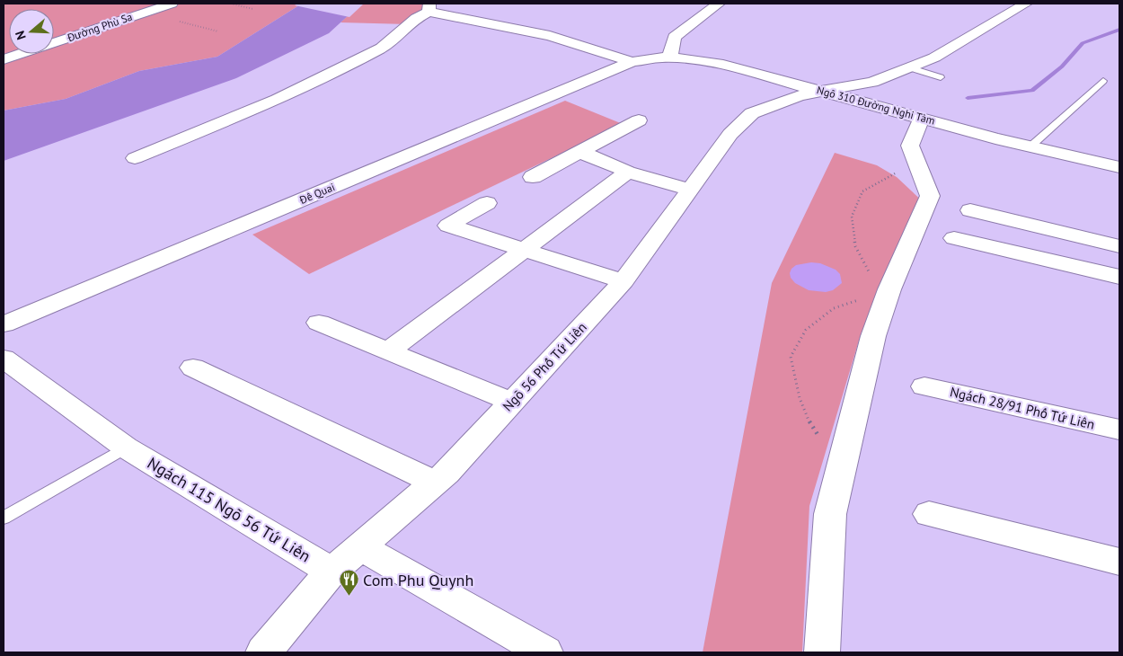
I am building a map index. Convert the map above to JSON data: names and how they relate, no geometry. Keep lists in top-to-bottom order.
{
  "streets": {
    "street": [
      "Đường Phù Sa",
      "Ngõ 310 Đường Nghi Tàm",
      "Đê Quai",
      "Ngõ 56 Phố Tứ Liên",
      "Ngách 28/91 Phố Tứ Liên",
      "Ngách 115 Ngõ 56 Tứ Liên"
    ]
  },
  "crossings": [
    ["Ngõ 310 Đường Nghi Tàm", "Đê Quai"],
    ["Ngõ 310 Đường Nghi Tàm", "Ngõ 56 Phố Tứ Liên"],
    ["Ngõ 56 Phố Tứ Liên", "Ngách 115 Ngõ 56 Tứ Liên"]
  ],
  "places": {
    "restaurant": ["Com Phu Quynh"]
  },
  "north": "left"
}
